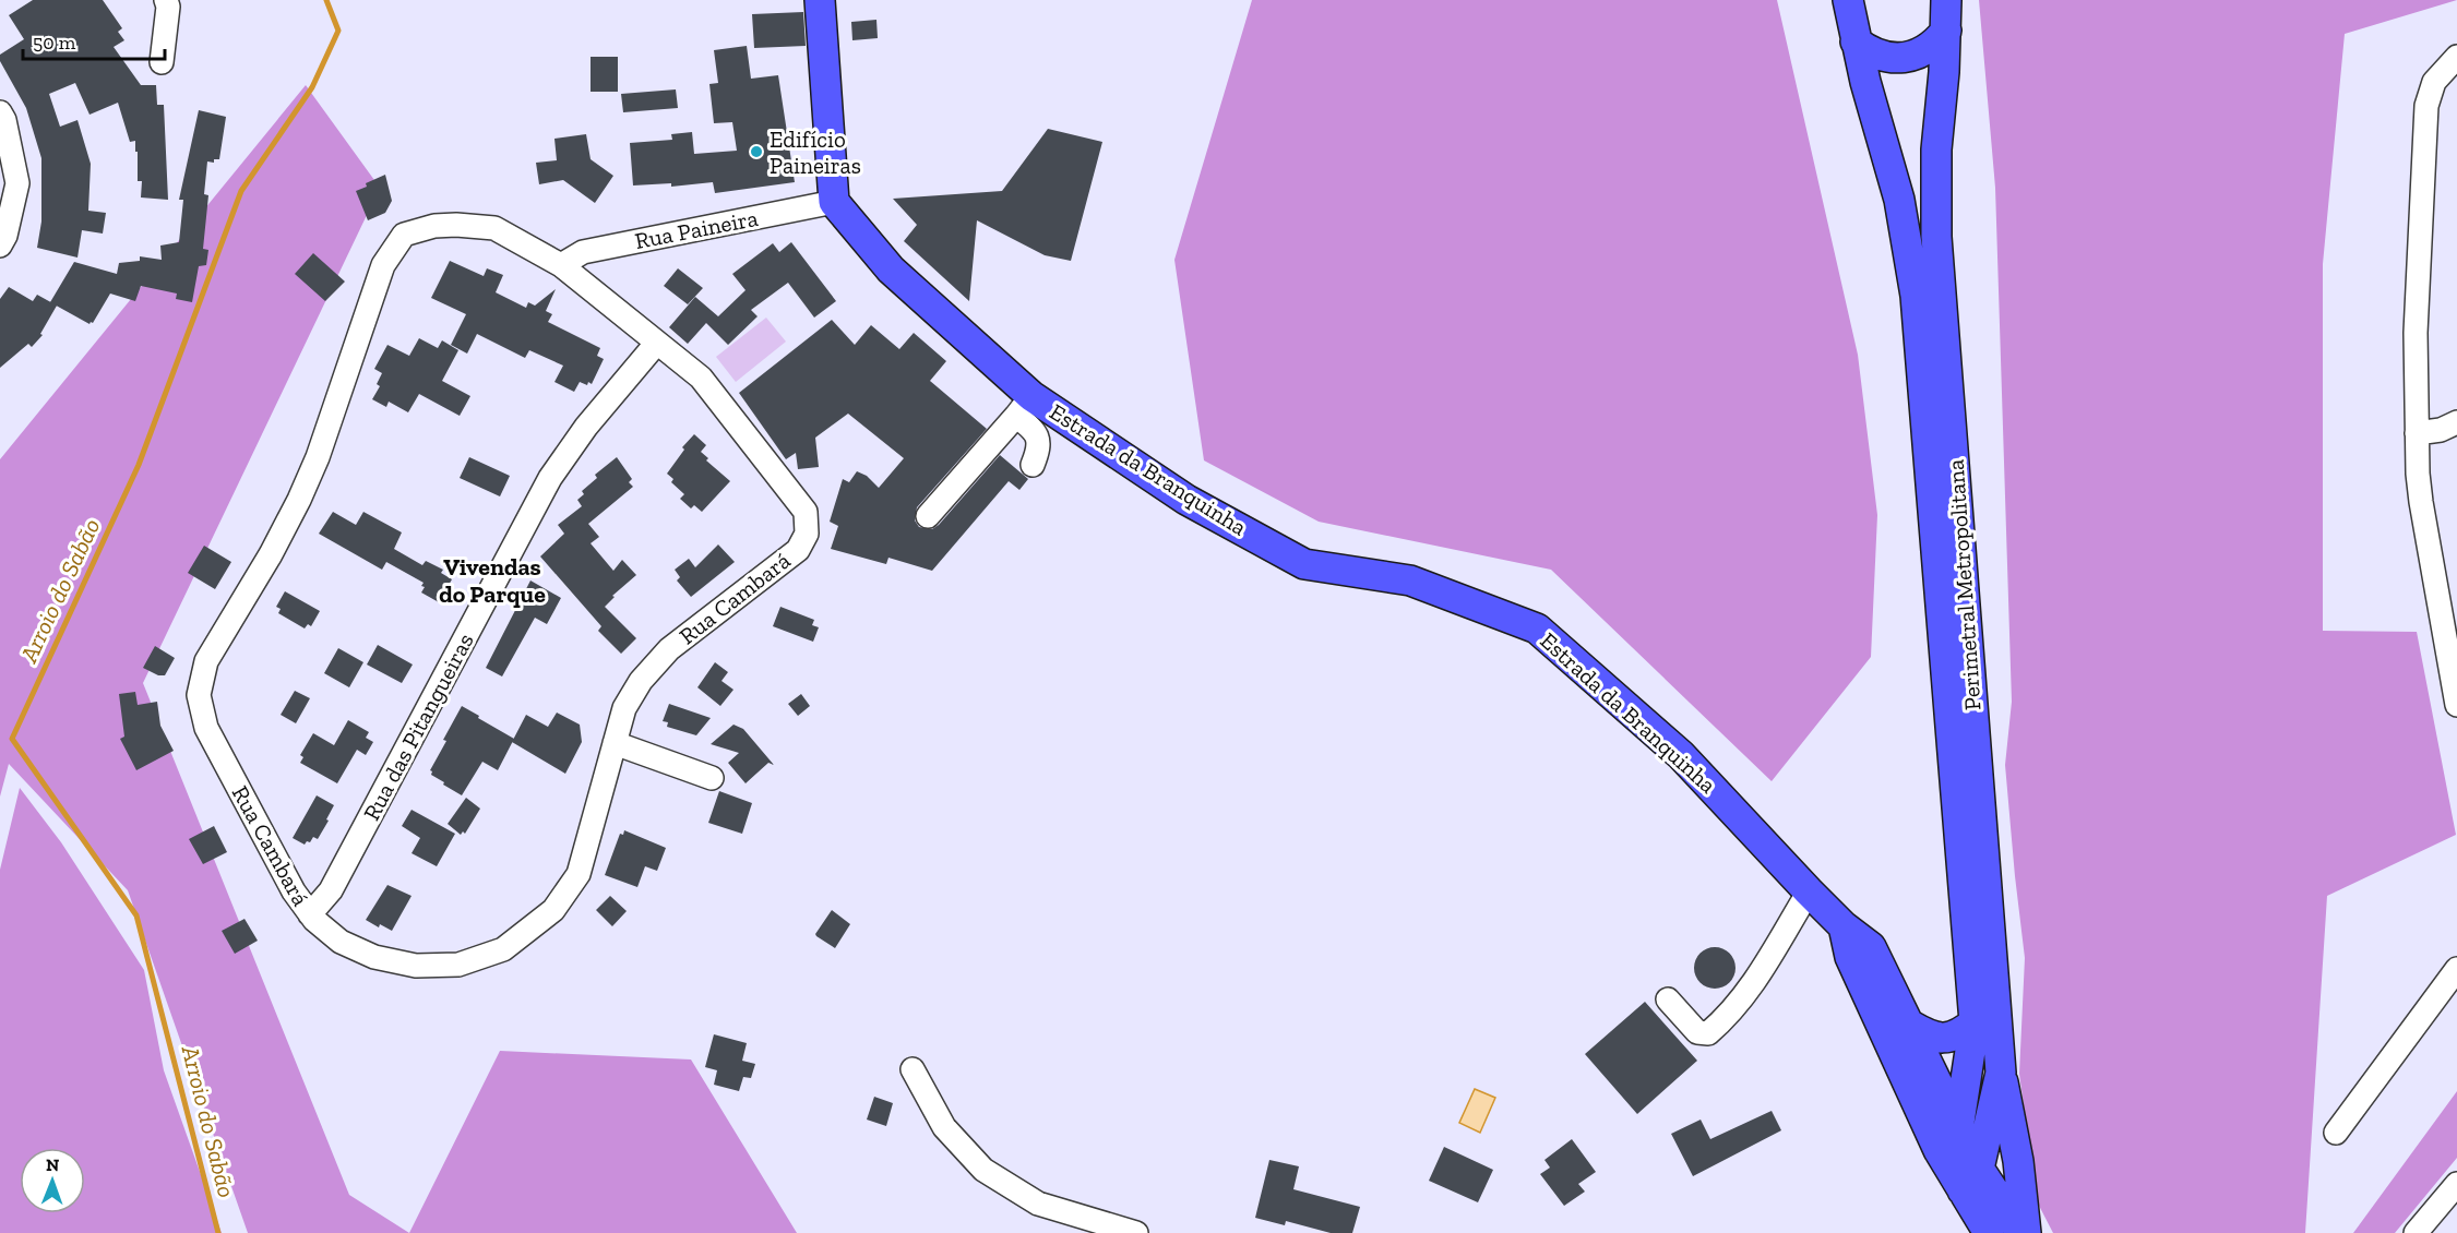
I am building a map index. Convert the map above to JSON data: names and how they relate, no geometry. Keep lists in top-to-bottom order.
{
  "streets": {
    "main road": ["Estrada da Branquinha", "Perimetral Metropolitana"],
    "street": ["Rua Paineira", "Rua Cambará", "Rua das Pitangueiras"]
  },
  "crossings": [
    ["Rua Paineira", "Estrada da Branquinha"],
    ["Rua Paineira", "Rua Cambará"],
    ["Estrada da Branquinha", "Perimetral Metropolitana"],
    ["Rua Cambará", "Rua das Pitangueiras"]
  ],
  "districts": ["Vivendas do Parque"],
  "water": ["Arroio do Sabão"],
  "places": ["Edifício Paineiras"],
  "scale_bar": "50 m",
  "north": "top"
}
